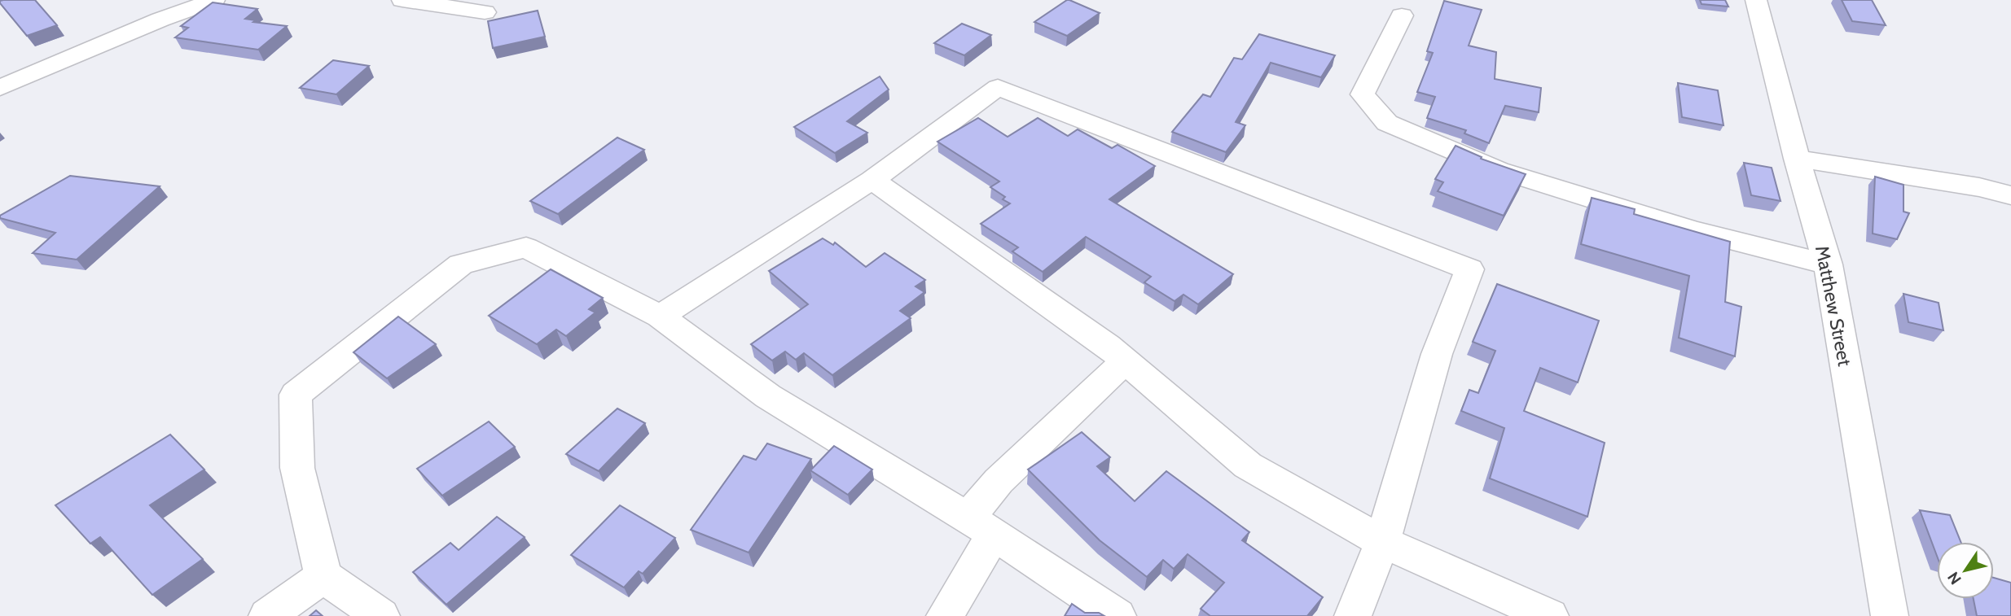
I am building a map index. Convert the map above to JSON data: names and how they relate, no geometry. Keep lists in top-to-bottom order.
{
  "streets": {
    "street": ["Matthew Street"]
  },
  "north": "bottom left"
}
